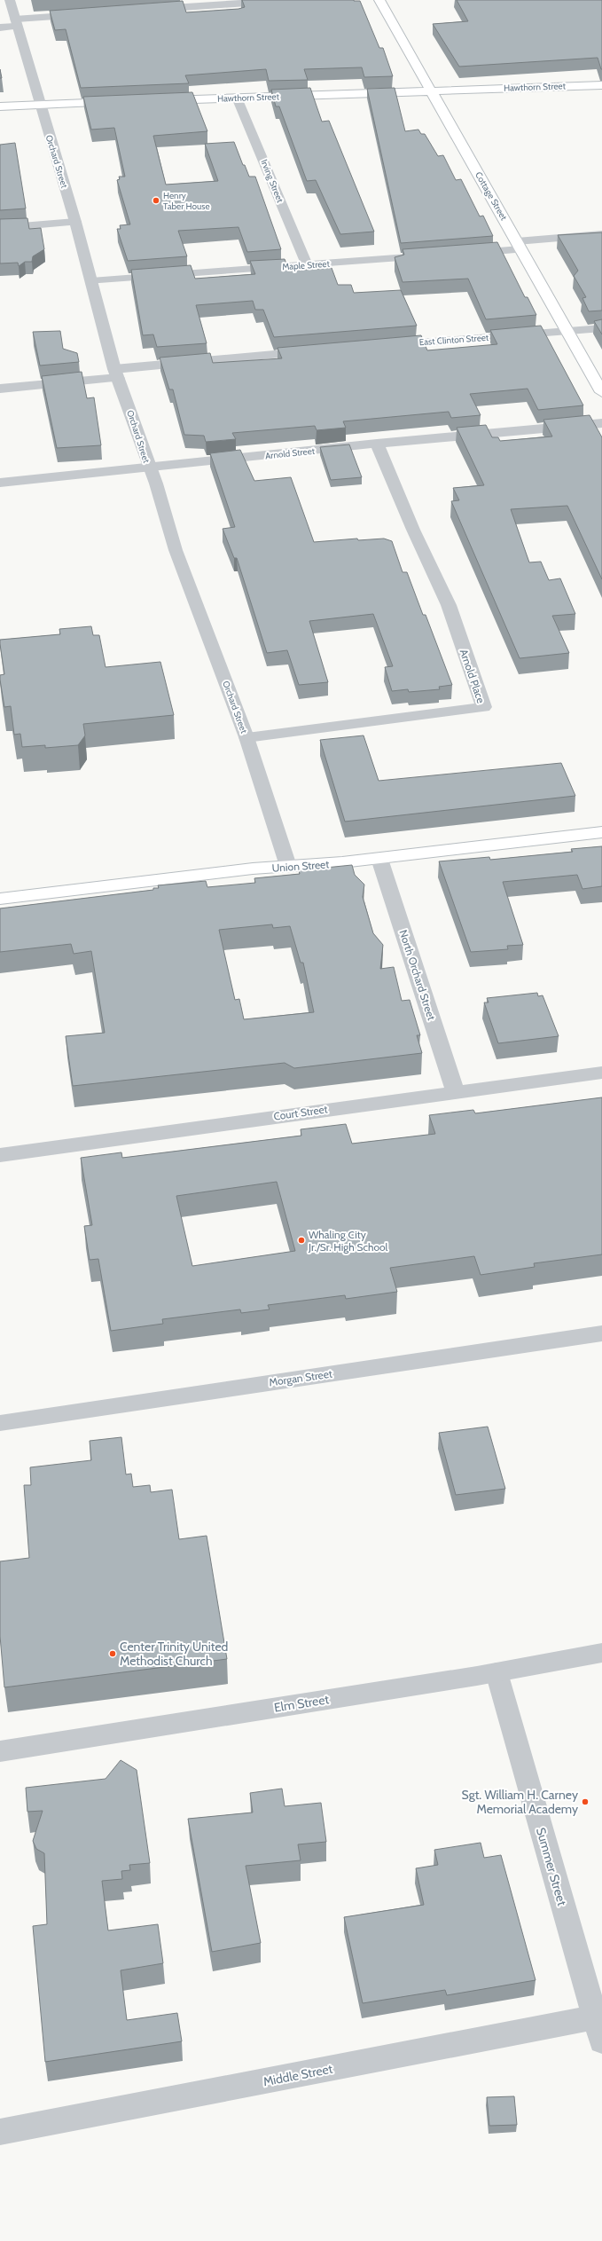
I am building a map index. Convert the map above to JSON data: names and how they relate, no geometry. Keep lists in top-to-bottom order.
{
  "streets": {
    "main road": ["Hawthorn Street", "Cottage Street", "Union Street"],
    "street": [
      "Orchard Street",
      "Irving Street",
      "Maple Street",
      "East Clinton Street",
      "Arnold Street",
      "Arnold Place",
      "North Orchard Street",
      "Court Street",
      "Morgan Street",
      "Elm Street",
      "Summer Street",
      "Middle Street"
    ]
  },
  "crossings": [
    ["Hawthorn Street", "Irving Street"],
    ["Hawthorn Street", "Cottage Street"],
    ["Orchard Street", "Maple Street"],
    ["Orchard Street", "Arnold Street"],
    ["Orchard Street", "Arnold Place"],
    ["Orchard Street", "Union Street"],
    ["Irving Street", "Maple Street"],
    ["Cottage Street", "East Clinton Street"],
    ["Arnold Street", "Arnold Place"],
    ["Union Street", "North Orchard Street"],
    ["North Orchard Street", "Court Street"],
    ["Elm Street", "Summer Street"],
    ["Summer Street", "Middle Street"]
  ],
  "places": [
    "Henry Taber House",
    "Whaling City Jr./Sr. High School",
    "Center Trinity United Methodist Church",
    "Sgt. William H. Carney Memorial Academy"
  ]
}
